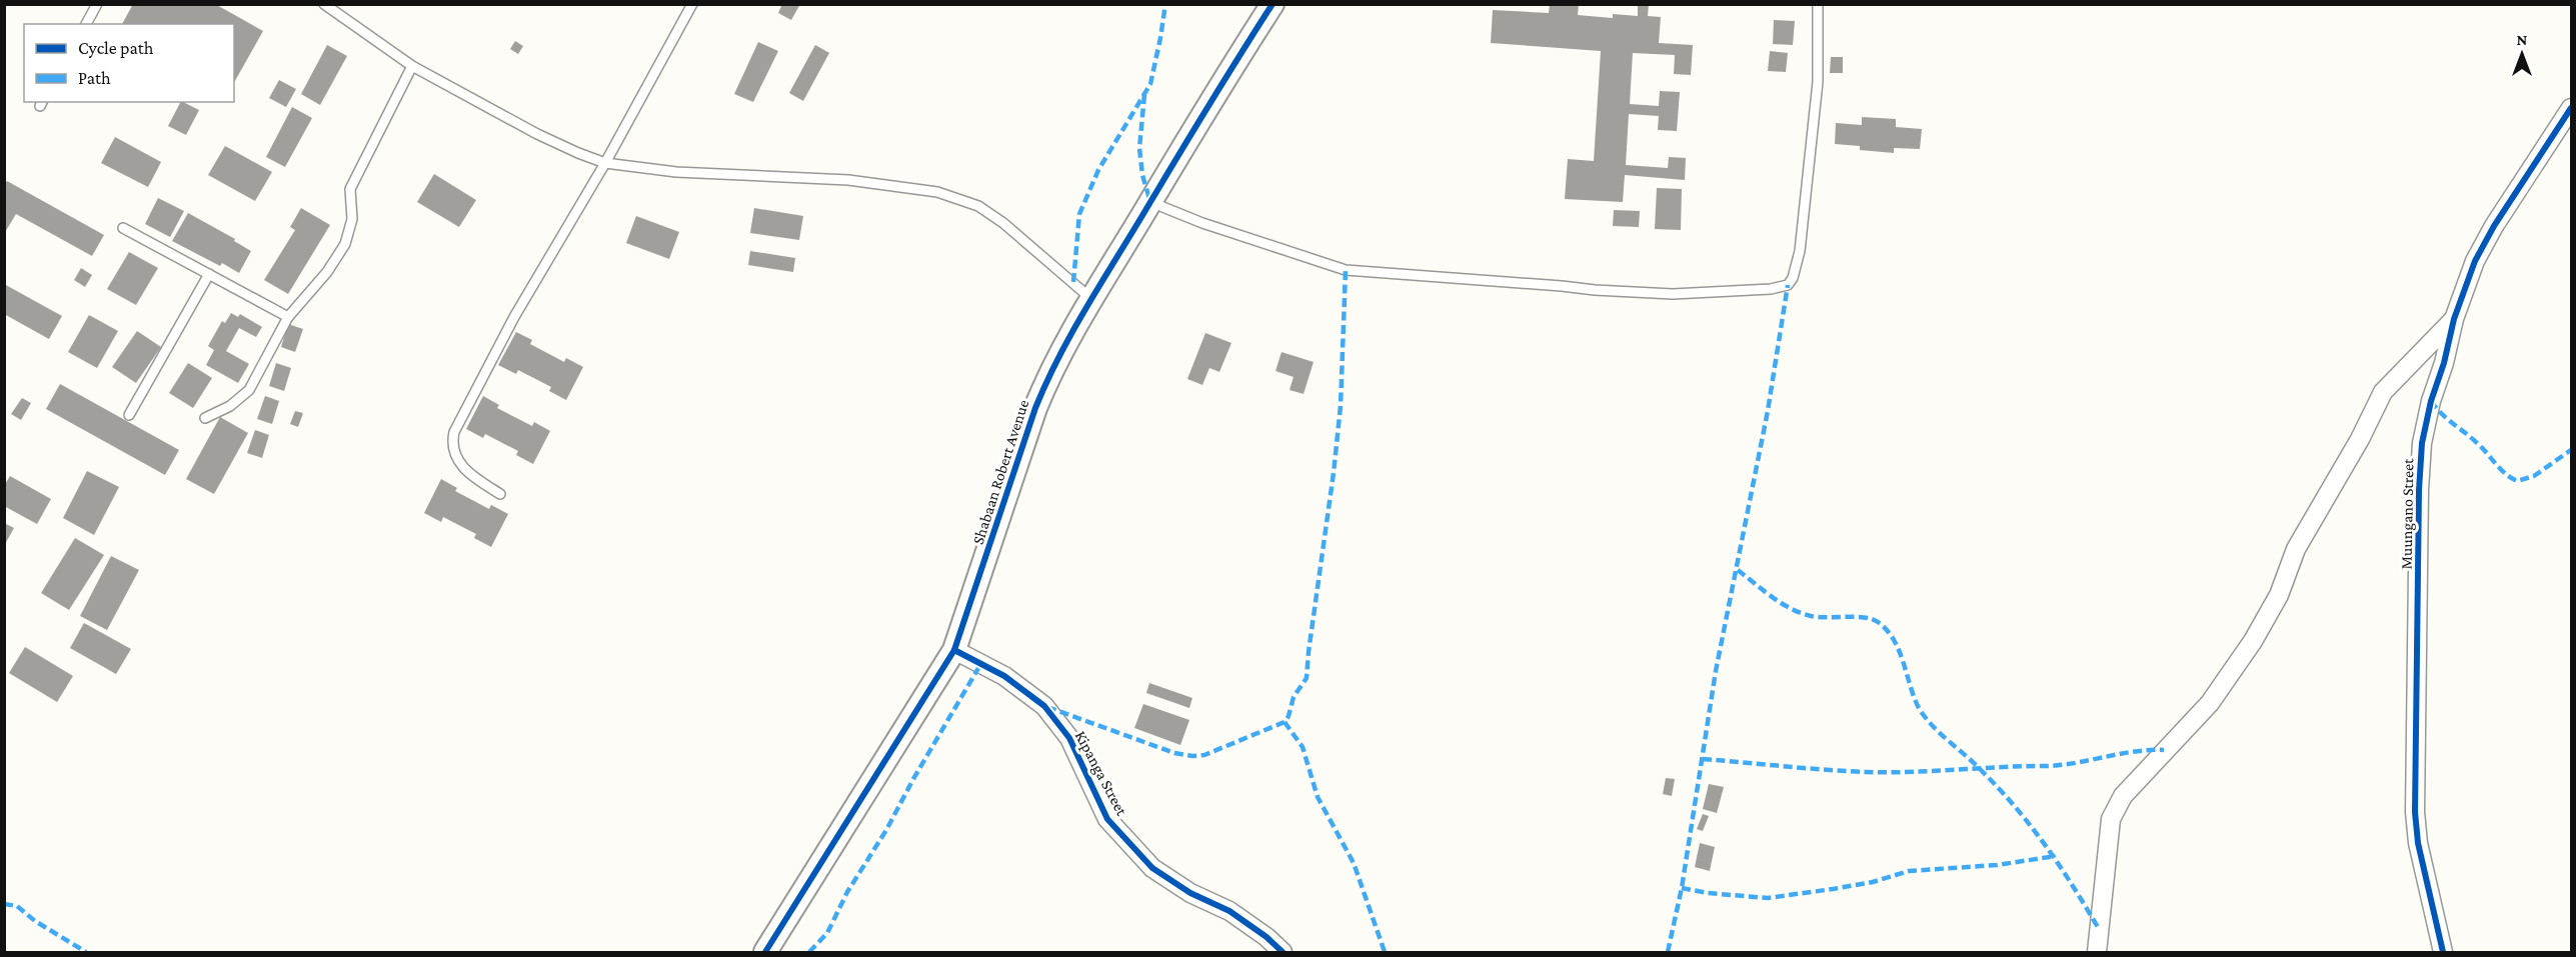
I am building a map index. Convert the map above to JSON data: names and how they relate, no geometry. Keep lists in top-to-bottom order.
{
  "streets": {
    "street": ["Shabaan Robert Avenue", "Muungano Street", "Kipanga Street"]
  },
  "crossings": [
    ["Shabaan Robert Avenue", "Kipanga Street"]
  ],
  "legend": ["Cycle path", "Path"],
  "north": "top"
}
